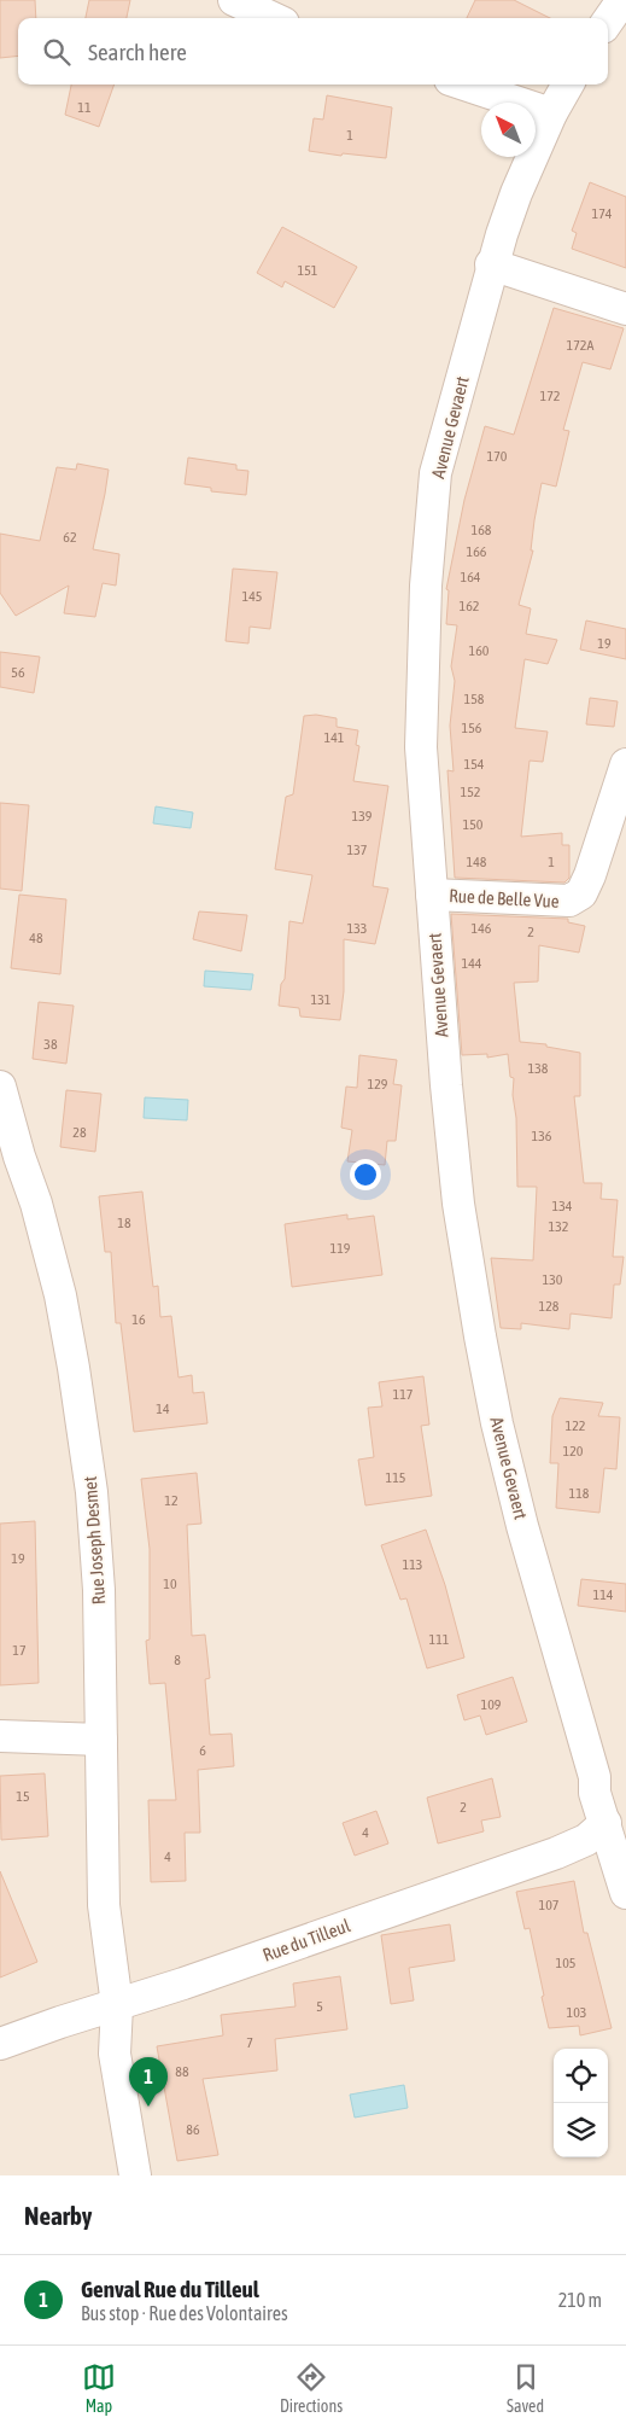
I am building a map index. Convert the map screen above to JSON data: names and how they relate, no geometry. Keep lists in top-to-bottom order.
{
  "streets": {
    "street": [
      "Avenue Gevaert",
      "Rue de Belle Vue",
      "Rue Joseph Desmet",
      "Rue du Tilleul"
    ]
  },
  "crossings": [
    ["Avenue Gevaert", "Rue de Belle Vue"],
    ["Avenue Gevaert", "Rue du Tilleul"],
    ["Rue Joseph Desmet", "Rue du Tilleul"]
  ],
  "house_numbers": [
    "11",
    "1",
    "174",
    "151",
    "172A",
    "172",
    "170",
    "168",
    "62",
    "166",
    "164",
    "145",
    "162",
    "19",
    "160",
    "56",
    "158",
    "156",
    "141",
    "154",
    "152",
    "139",
    "150",
    "137",
    "148",
    "1",
    "133",
    "146",
    "2",
    "48",
    "144",
    "131",
    "38",
    "138",
    "129",
    "28",
    "136",
    "134",
    "18",
    "132",
    "119",
    "130",
    "128",
    "16",
    "117",
    "14",
    "122",
    "120",
    "115",
    "118",
    "12",
    "19",
    "113",
    "10",
    "114",
    "111",
    "17",
    "8",
    "109",
    "6",
    "15",
    "2",
    "4",
    "4",
    "107",
    "105",
    "5",
    "103",
    "7",
    "88",
    "86"
  ],
  "north": "top left",
  "page": {
    "search": "Search here",
    "pins": "1",
    "heading": "Nearby",
    "list": [
      {
        "mark": "1",
        "name": "Genval Rue du Tilleul",
        "note": "Bus stop · Rue des Volontaires",
        "value": "210 m"
      }
    ],
    "nav": ["Map", "Directions", "Saved"]
  }
}
